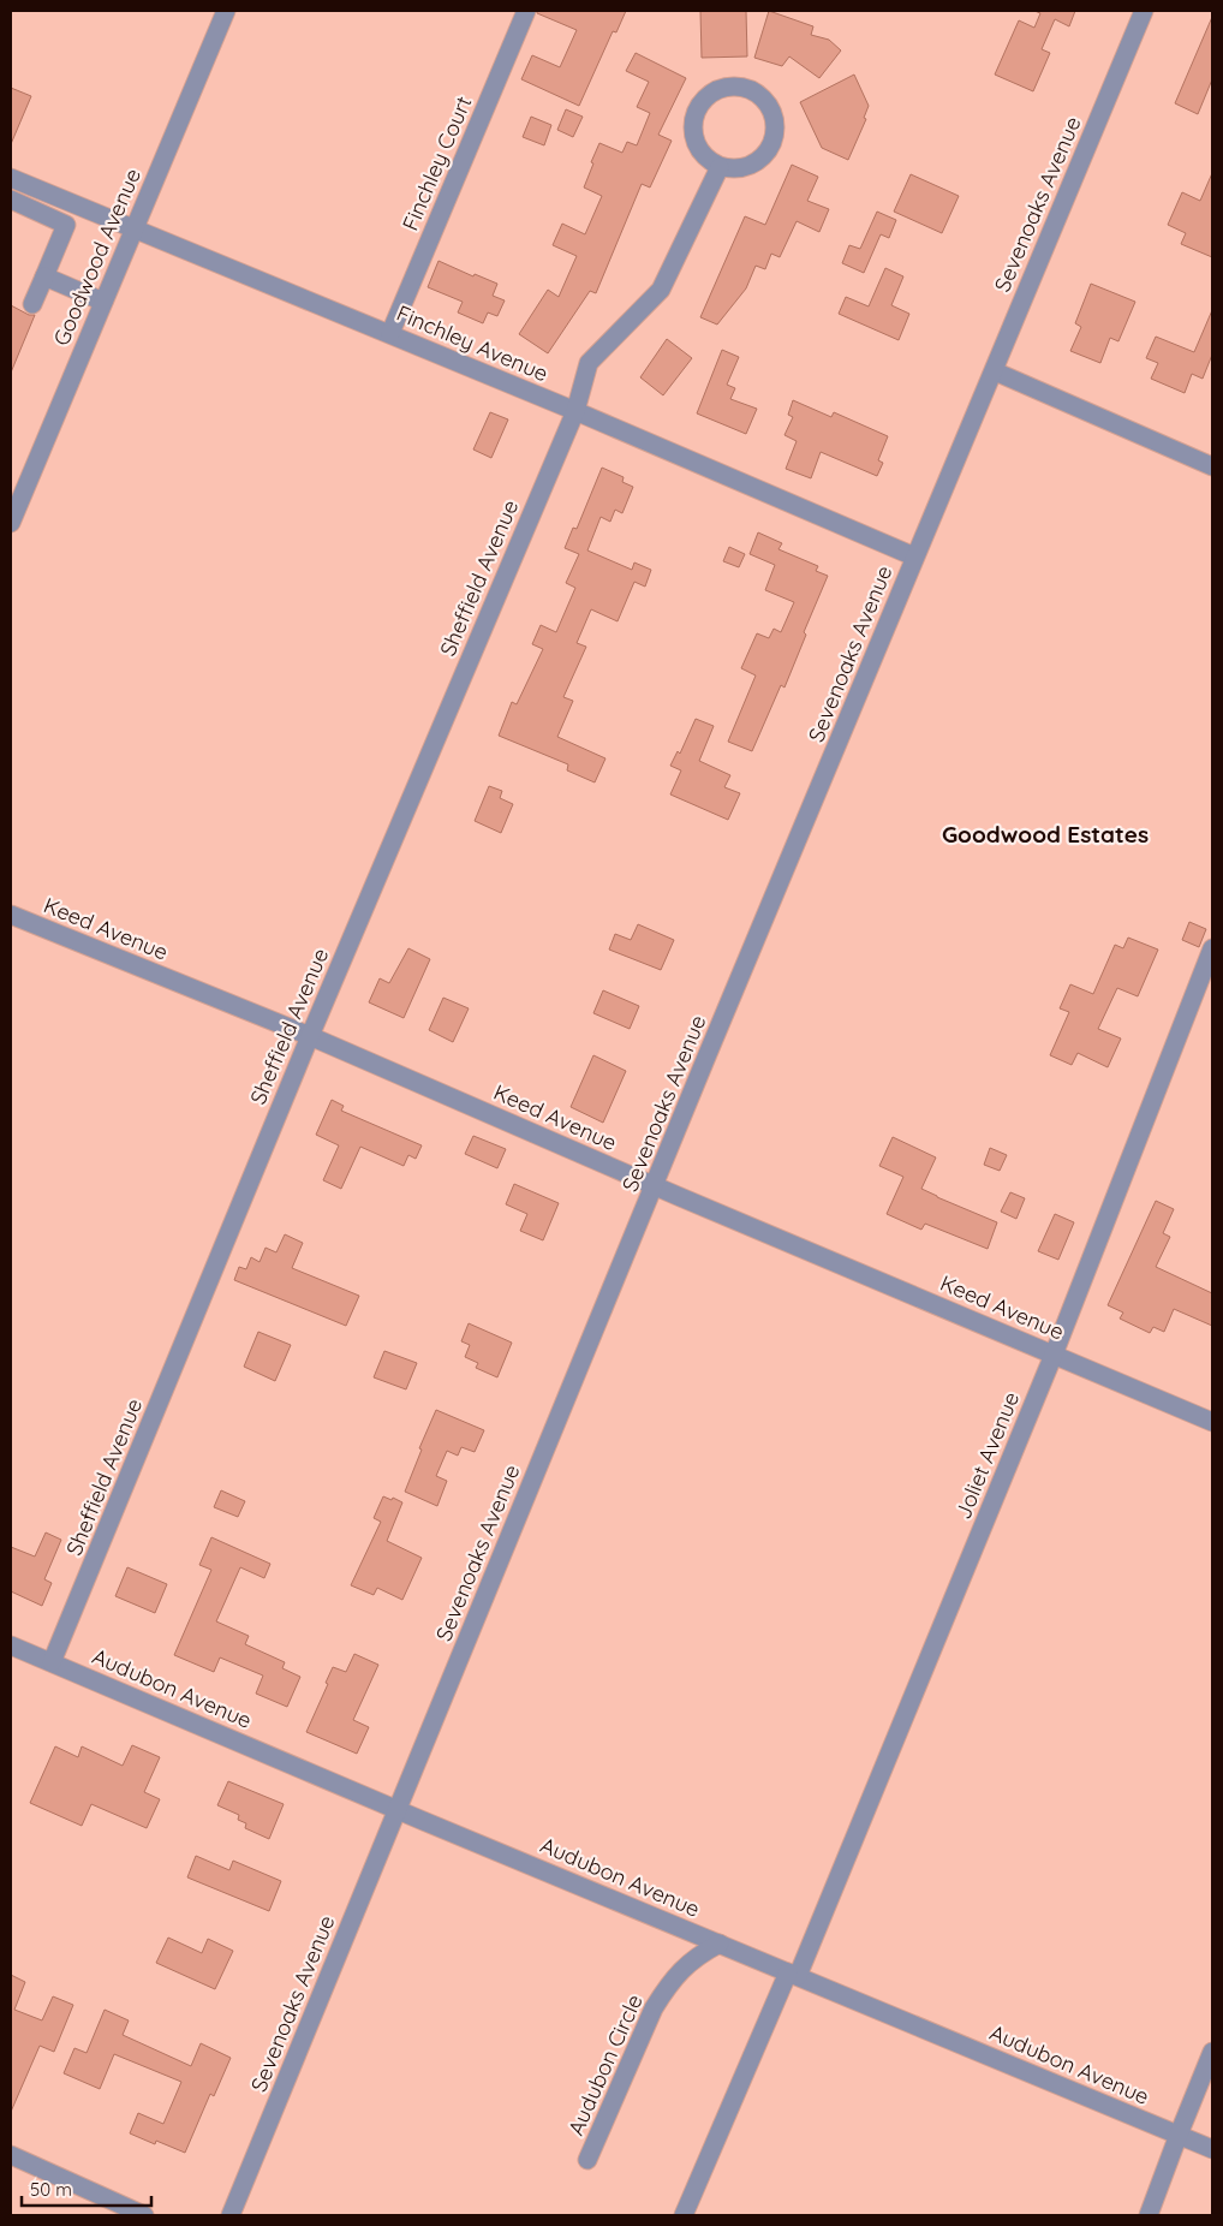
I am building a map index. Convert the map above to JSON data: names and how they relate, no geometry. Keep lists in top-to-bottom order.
{
  "streets": {
    "street": [
      "Finchley Court",
      "Sevenoaks Avenue",
      "Goodwood Avenue",
      "Finchley Avenue",
      "Sheffield Avenue",
      "Keed Avenue",
      "Joliet Avenue",
      "Audubon Avenue",
      "Audubon Circle"
    ]
  },
  "crossings": [
    ["Finchley Court", "Finchley Avenue"],
    ["Sevenoaks Avenue", "Finchley Avenue"],
    ["Sevenoaks Avenue", "Keed Avenue"],
    ["Sevenoaks Avenue", "Audubon Avenue"],
    ["Goodwood Avenue", "Finchley Avenue"],
    ["Finchley Avenue", "Sheffield Avenue"],
    ["Sheffield Avenue", "Keed Avenue"],
    ["Sheffield Avenue", "Audubon Avenue"],
    ["Keed Avenue", "Joliet Avenue"],
    ["Joliet Avenue", "Audubon Avenue"],
    ["Audubon Avenue", "Audubon Circle"]
  ],
  "districts": ["Goodwood Estates"],
  "scale_bar": "50 m"
}
